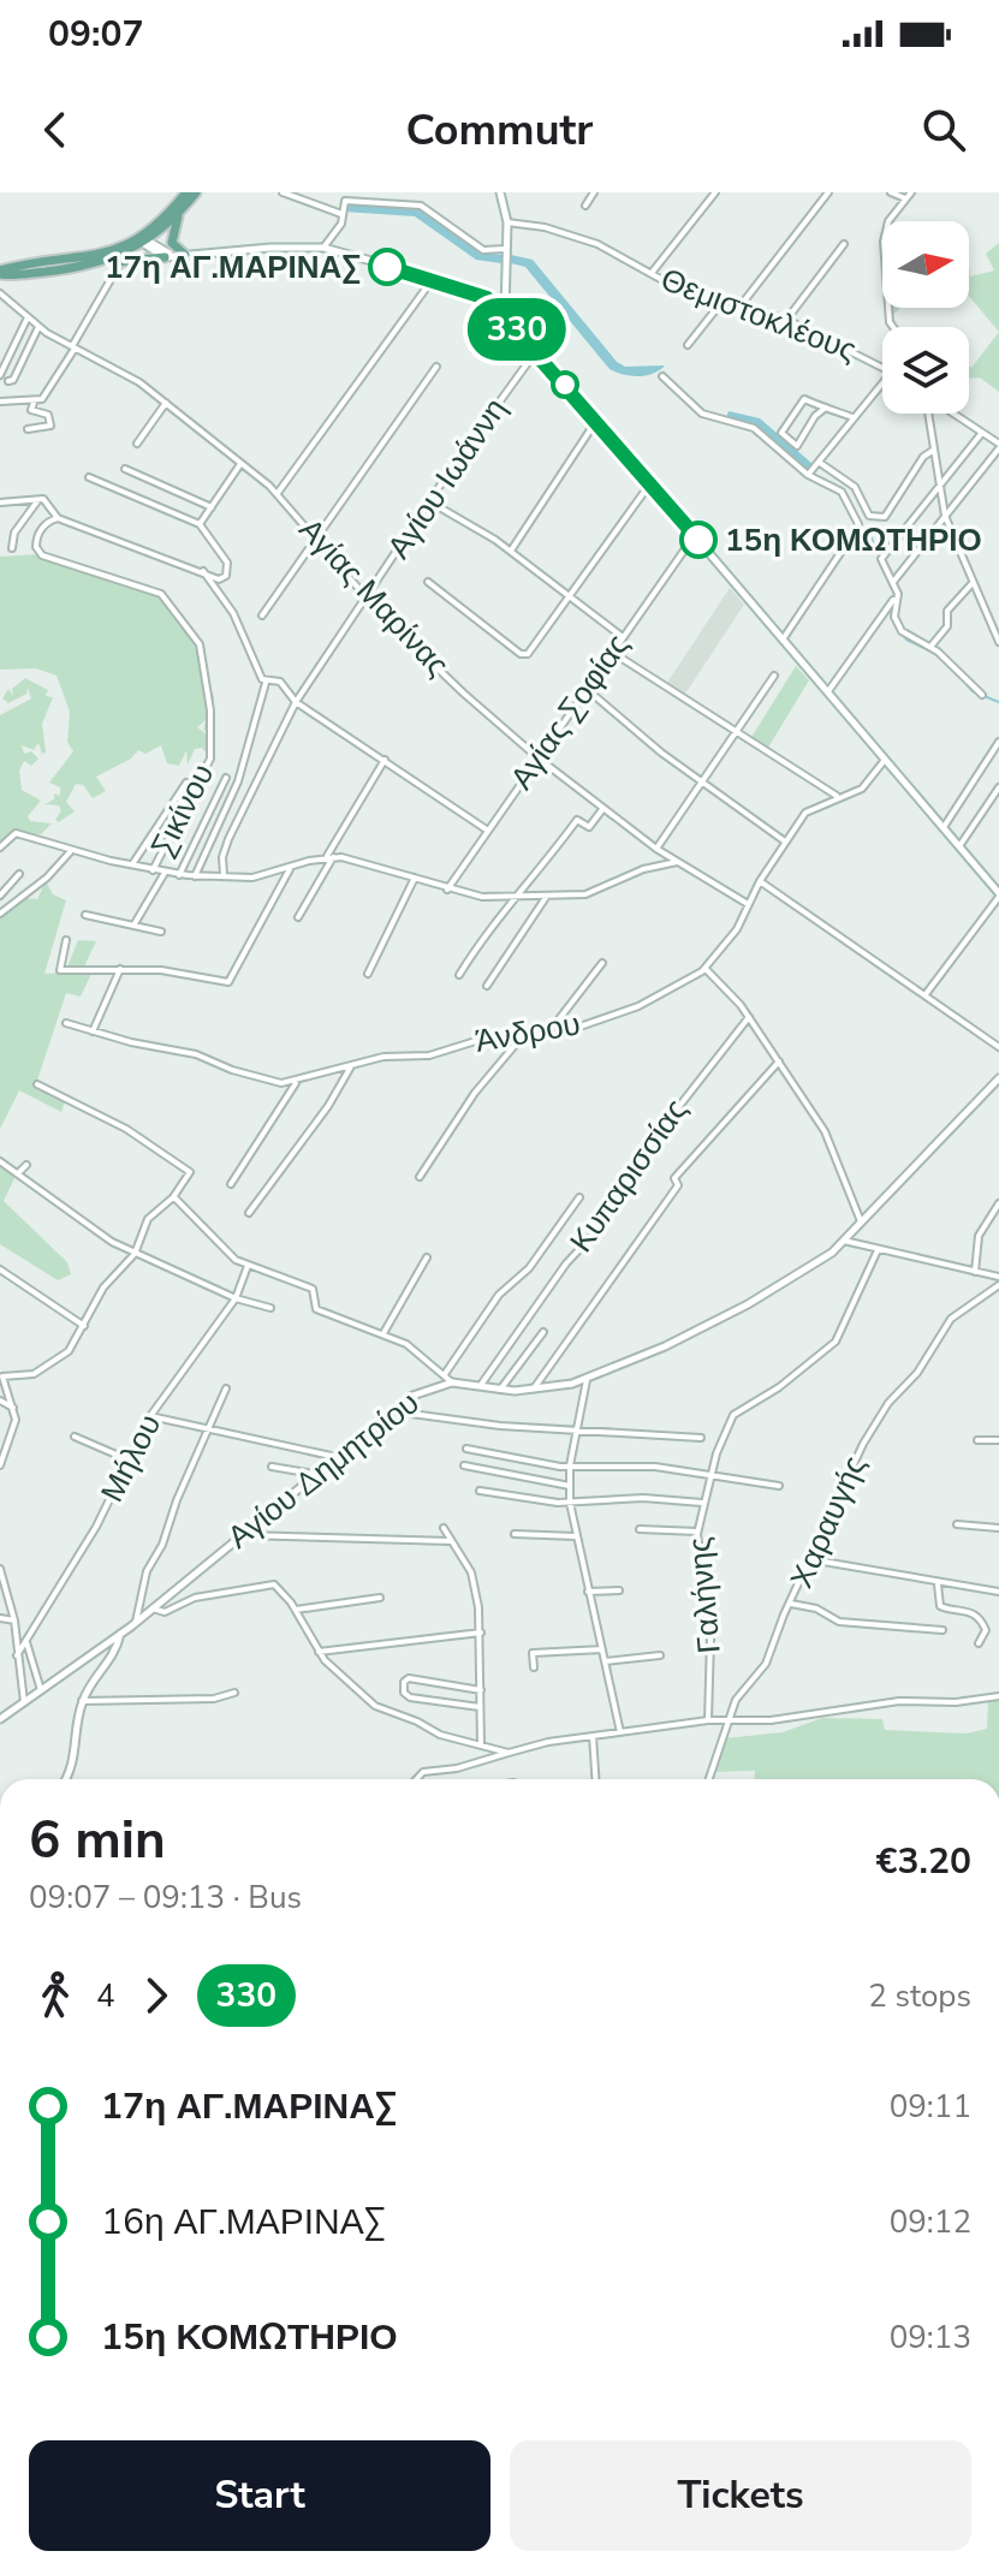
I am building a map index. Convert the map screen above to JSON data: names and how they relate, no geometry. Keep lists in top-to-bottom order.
{
  "streets": {
    "street": [
      "Θεμιστοκλέους",
      "Αγίου Ιωάννη",
      "Αγίας Μαρίνας",
      "Αγίας Σοφίας",
      "Σικίνου",
      "Άνδρου",
      "Κυπαρισσίας",
      "Μήλου",
      "Αγίου Δημητρίου",
      "Χαραυγής",
      "Γαλήνης"
    ]
  },
  "crossings": [
    ["Αγίου Ιωάννη", "Αγίας Μαρίνας"],
    ["Αγίας Μαρίνας", "Αγίας Σοφίας"],
    ["Αγίας Μαρίνας", "Άνδρου"],
    ["Κυπαρισσίας", "Αγίου Δημητρίου"]
  ],
  "places": ["17η ΑΓ.ΜΑΡΙΝΑΣ", "15η ΚΟΜΩΤΗΡΙΟ"],
  "lines": ["bus line 330"],
  "north": "right",
  "page": {
    "status": "09:07",
    "header": "Commutr",
    "on_map": "330",
    "heading": ["6 min", "09:07 – 09:13 · Bus", "€3.20"],
    "legs": ["4", "330", "2 stops"],
    "list": [
      {
        "name": "17η ΑΓ.ΜΑΡΙΝΑΣ",
        "value": "09:11"
      },
      {
        "name": "16η ΑΓ.ΜΑΡΙΝΑΣ",
        "value": "09:12"
      },
      {
        "name": "15η ΚΟΜΩΤΗΡΙΟ",
        "value": "09:13"
      }
    ],
    "buttons": ["Start", "Tickets"]
  }
}
